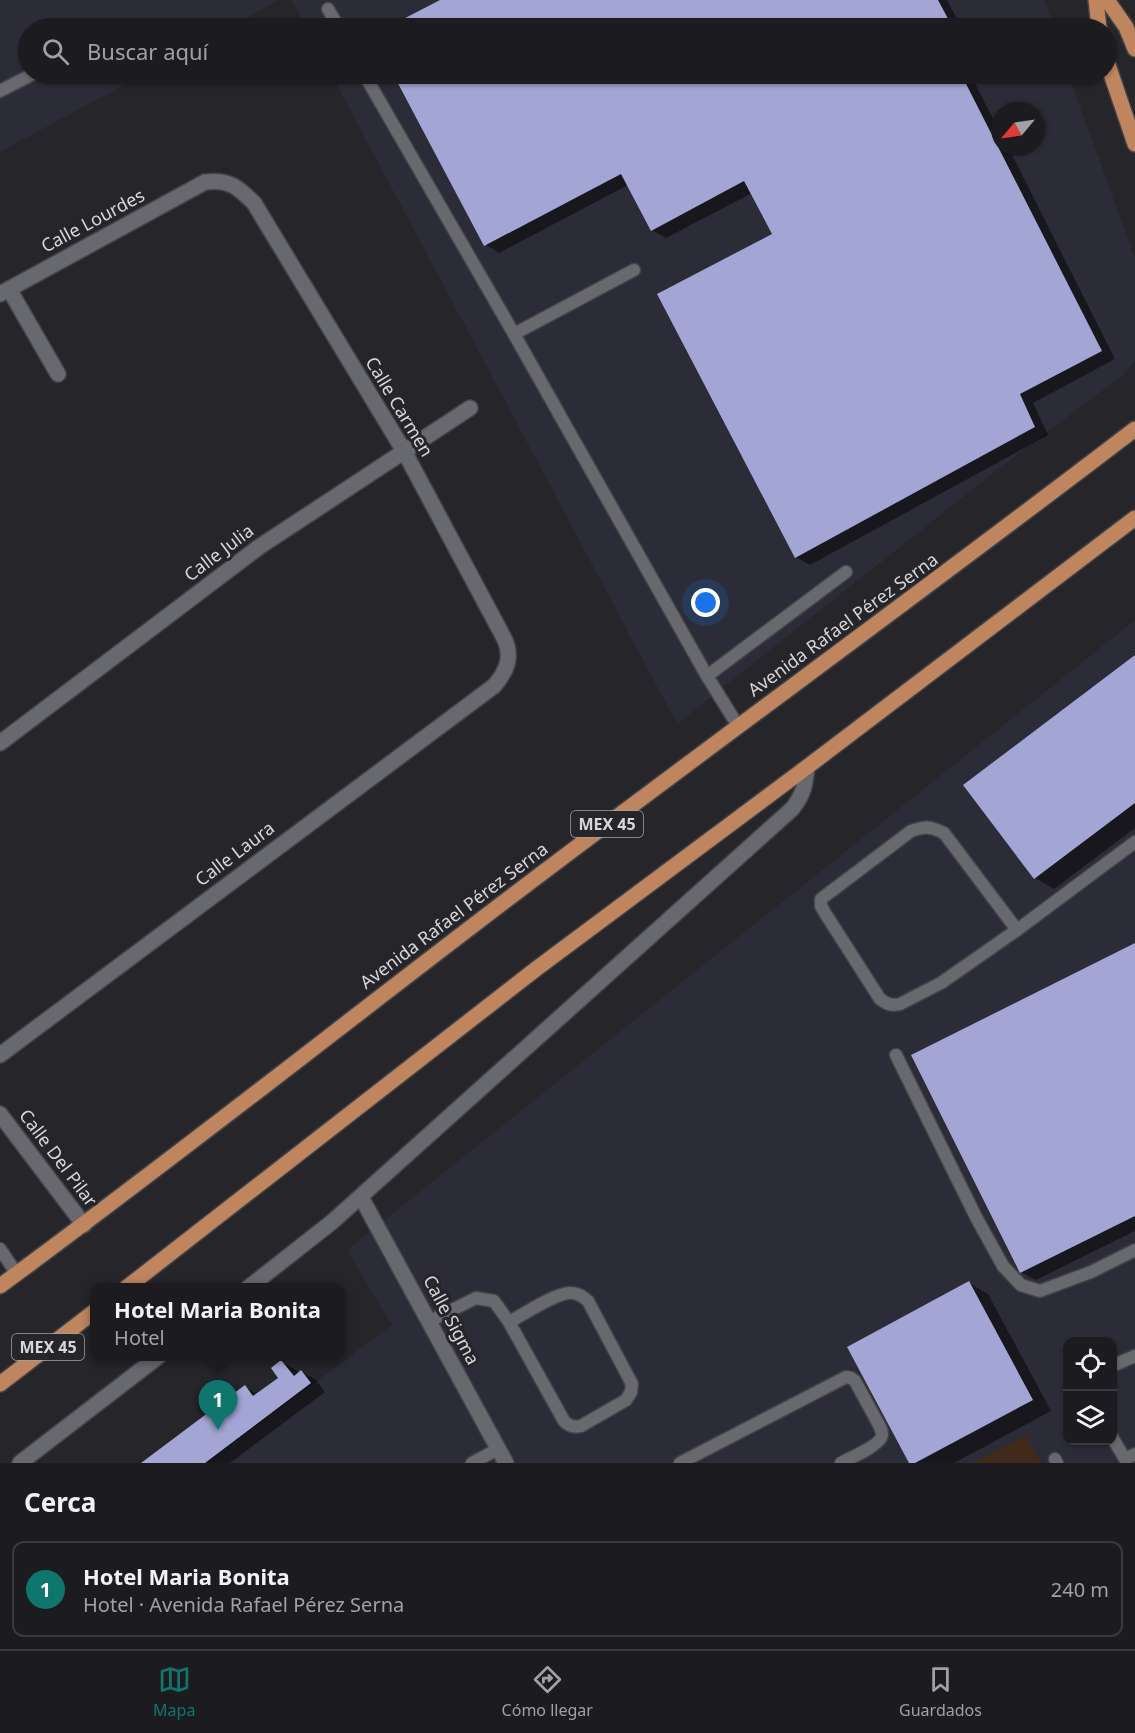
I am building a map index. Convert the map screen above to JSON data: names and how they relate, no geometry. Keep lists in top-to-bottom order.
{
  "streets": {
    "main road": ["Avenida Rafael Pérez Serna", "MEX 45"],
    "street": [
      "Calle Lourdes",
      "Calle Carmen",
      "Calle Julia",
      "Calle Laura",
      "Calle Del Pilar",
      "Calle Sigma"
    ]
  },
  "crossings": [
    ["Calle Lourdes", "Calle Carmen"],
    ["Calle Carmen", "Calle Julia"],
    ["Calle Carmen", "Calle Laura"],
    ["Avenida Rafael Pérez Serna", "Calle Del Pilar"]
  ],
  "north": "bottom left",
  "page": {
    "search": "Buscar aquí",
    "popup": ["Hotel Maria Bonita", "Hotel"],
    "pins": "1",
    "heading": "Cerca",
    "list": [
      {
        "mark": "1",
        "name": "Hotel Maria Bonita",
        "note": "Hotel · Avenida Rafael Pérez Serna",
        "value": "240 m"
      }
    ],
    "nav": ["Mapa", "Cómo llegar", "Guardados"]
  }
}
